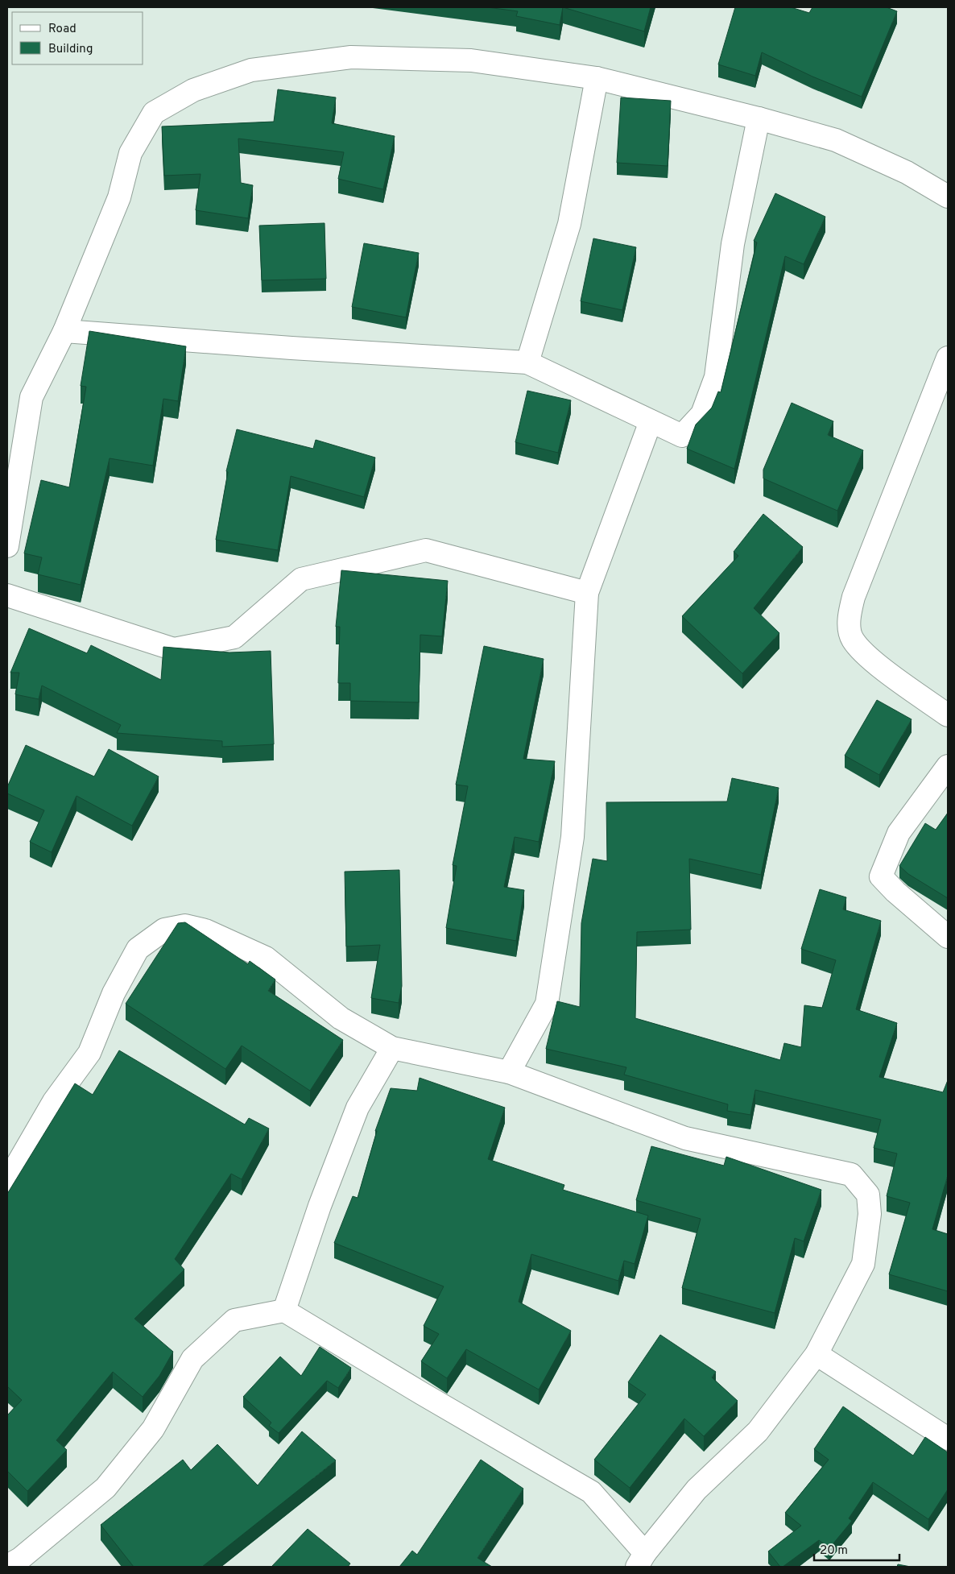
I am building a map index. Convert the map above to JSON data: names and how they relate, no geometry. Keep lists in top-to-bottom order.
{
  "legend": ["Road", "Building"],
  "scale_bar": "20 m"
}
